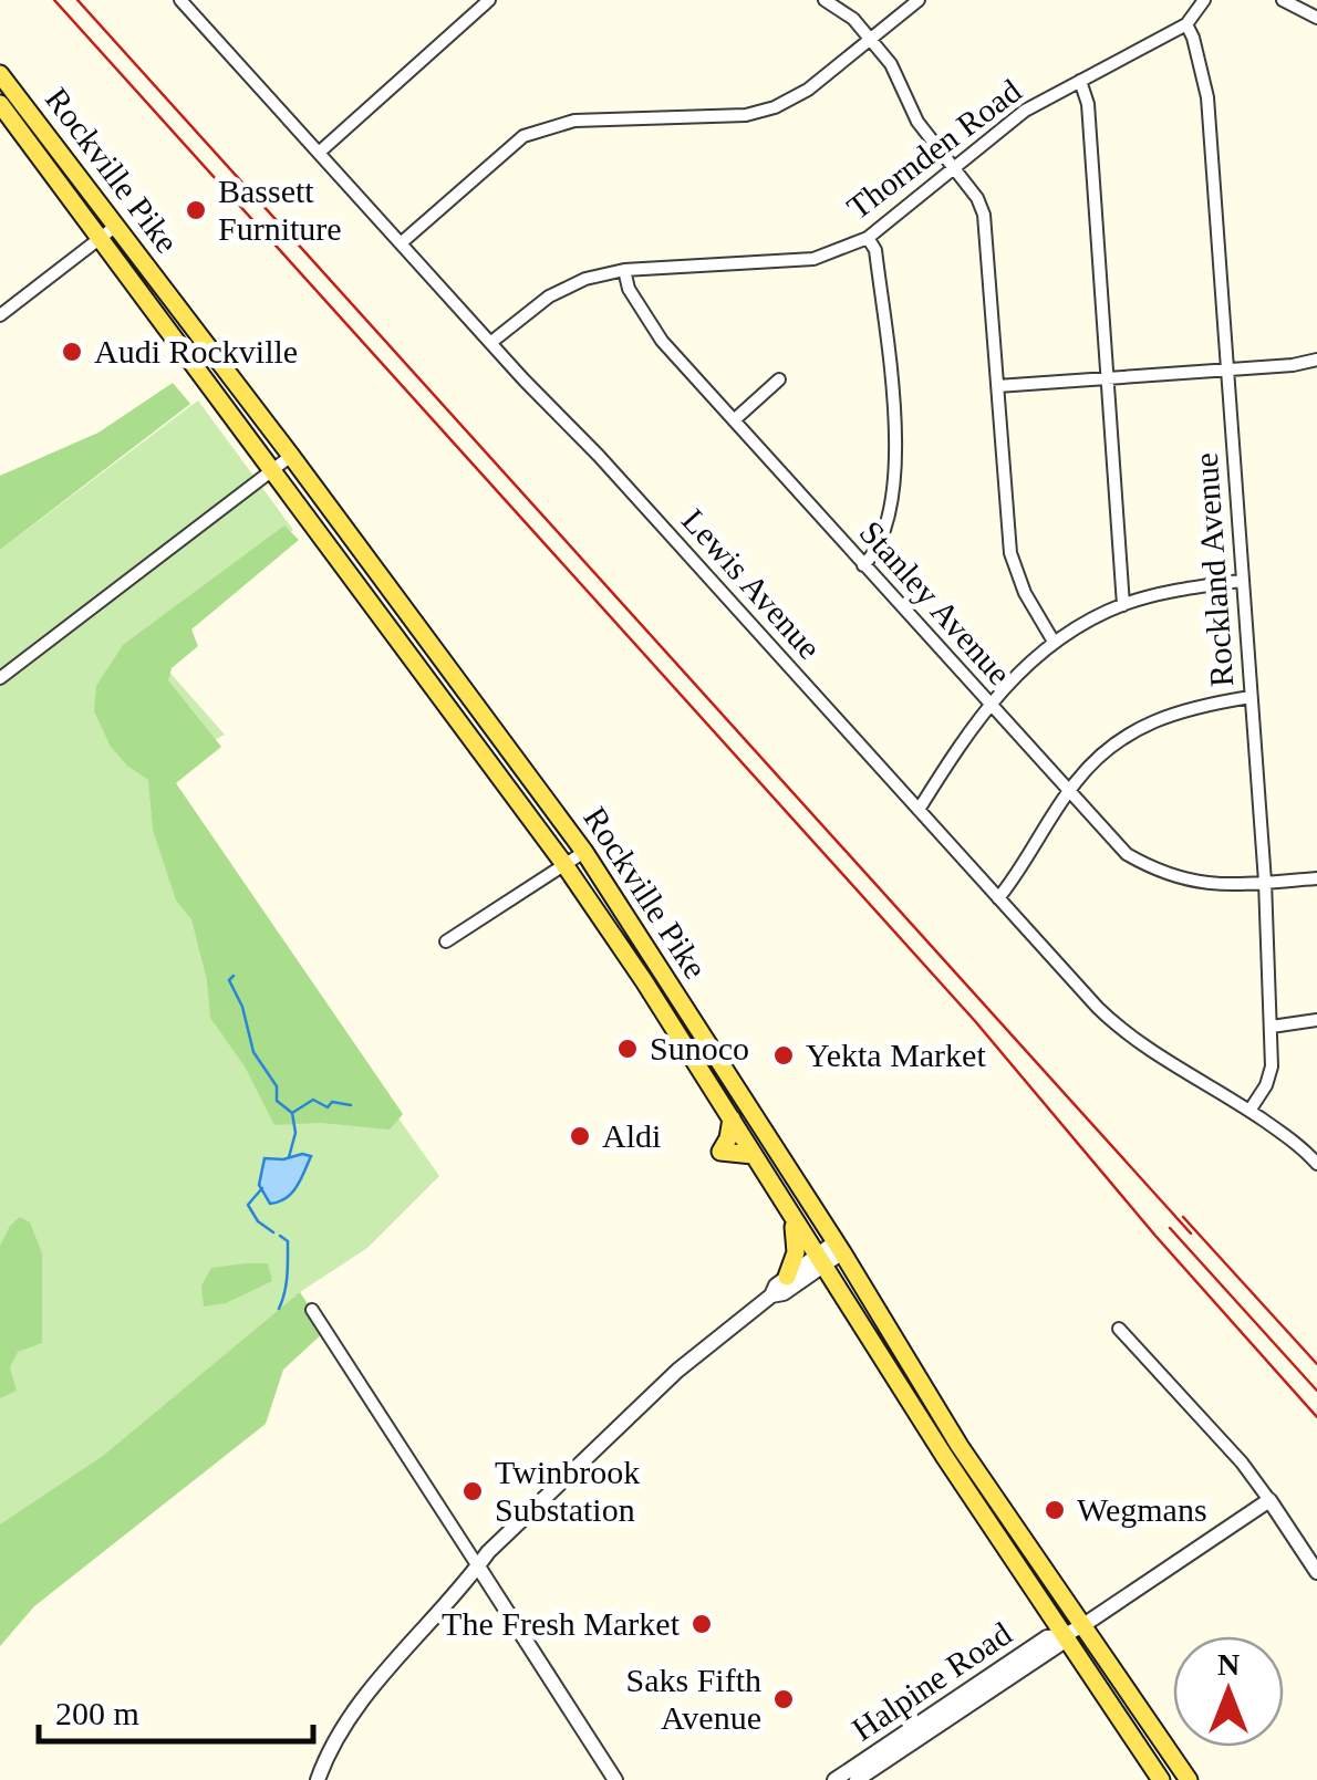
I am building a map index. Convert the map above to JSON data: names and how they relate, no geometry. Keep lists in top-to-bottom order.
{
  "streets": {
    "main road": ["Rockville Pike"],
    "street": [
      "Thornden Road",
      "Rockland Avenue",
      "Lewis Avenue",
      "Stanley Avenue",
      "Halpine Road"
    ]
  },
  "crossings": [
    ["Thornden Road", "Rockland Avenue"],
    ["Thornden Road", "Lewis Avenue"],
    ["Thornden Road", "Stanley Avenue"],
    ["Rockville Pike", "Halpine Road"],
    ["Rockland Avenue", "Lewis Avenue"],
    ["Rockland Avenue", "Stanley Avenue"]
  ],
  "places": [
    "Bassett Furniture",
    "Audi Rockville",
    "Sunoco",
    "Yekta Market",
    "Aldi",
    "Twinbrook Substation",
    "Wegmans",
    "The Fresh Market",
    "Saks Fifth Avenue"
  ],
  "scale_bar": "200 m",
  "north": "top"
}
